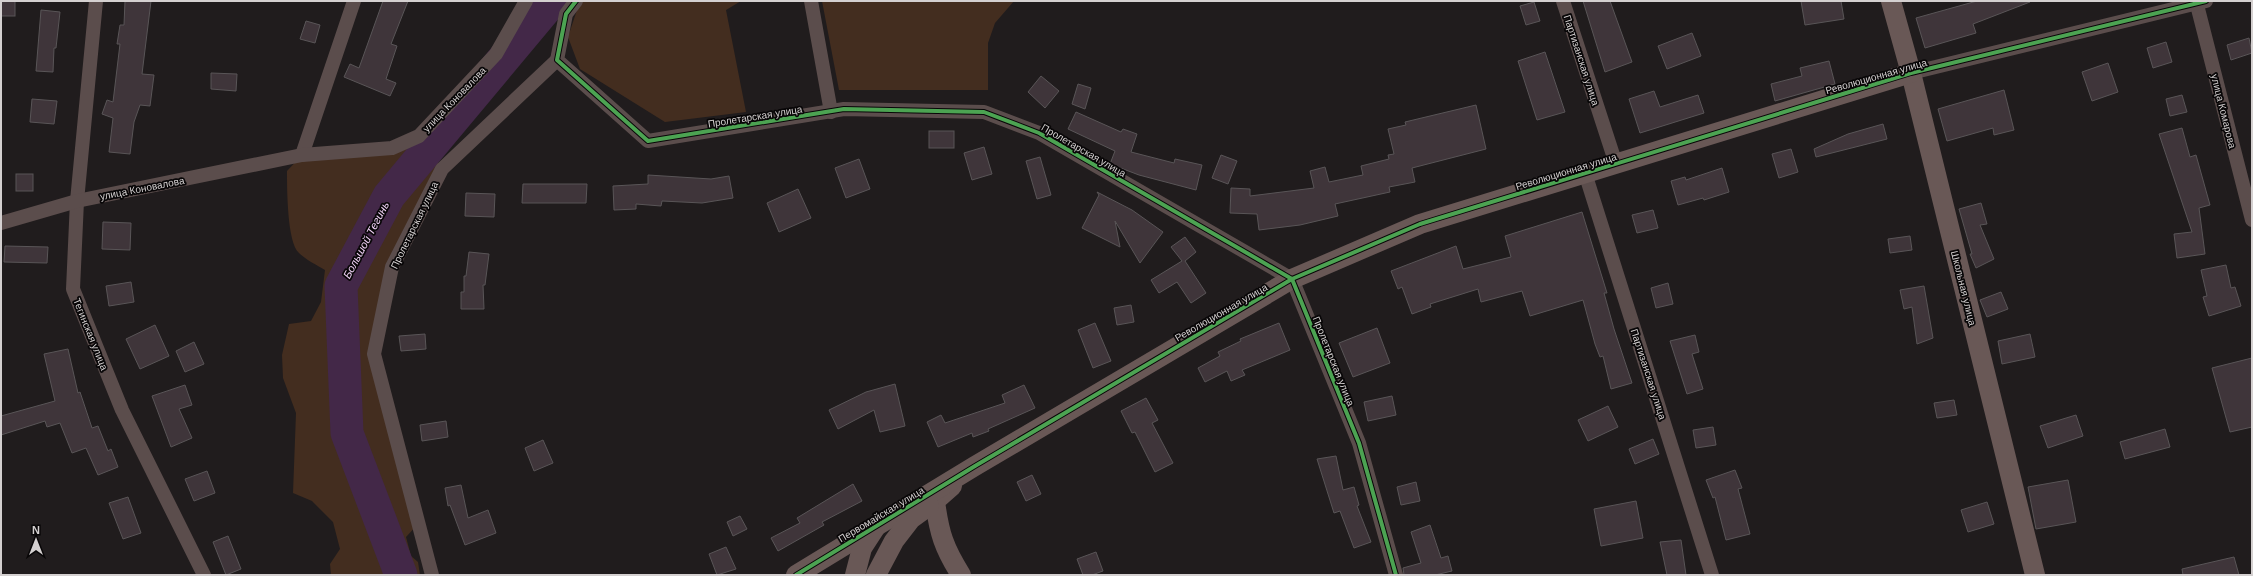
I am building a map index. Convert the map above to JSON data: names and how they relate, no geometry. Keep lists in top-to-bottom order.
{
  "streets": {
    "street": [
      "Партизанская улица",
      "Революционная улица",
      "улица Коновалова",
      "улица Комарова",
      "Пролетарская улица",
      "Школьная улица",
      "Тегинская улица",
      "Первомайская улица"
    ]
  },
  "crossings": [
    ["Партизанская улица", "Революционная улица"],
    ["Революционная улица", "улица Комарова"],
    ["Революционная улица", "Пролетарская улица"],
    ["Революционная улица", "Школьная улица"],
    ["Революционная улица", "Первомайская улица"],
    ["улица Коновалова", "Тегинская улица"]
  ],
  "water": ["Большой Тегинь"],
  "north": "top"
}
